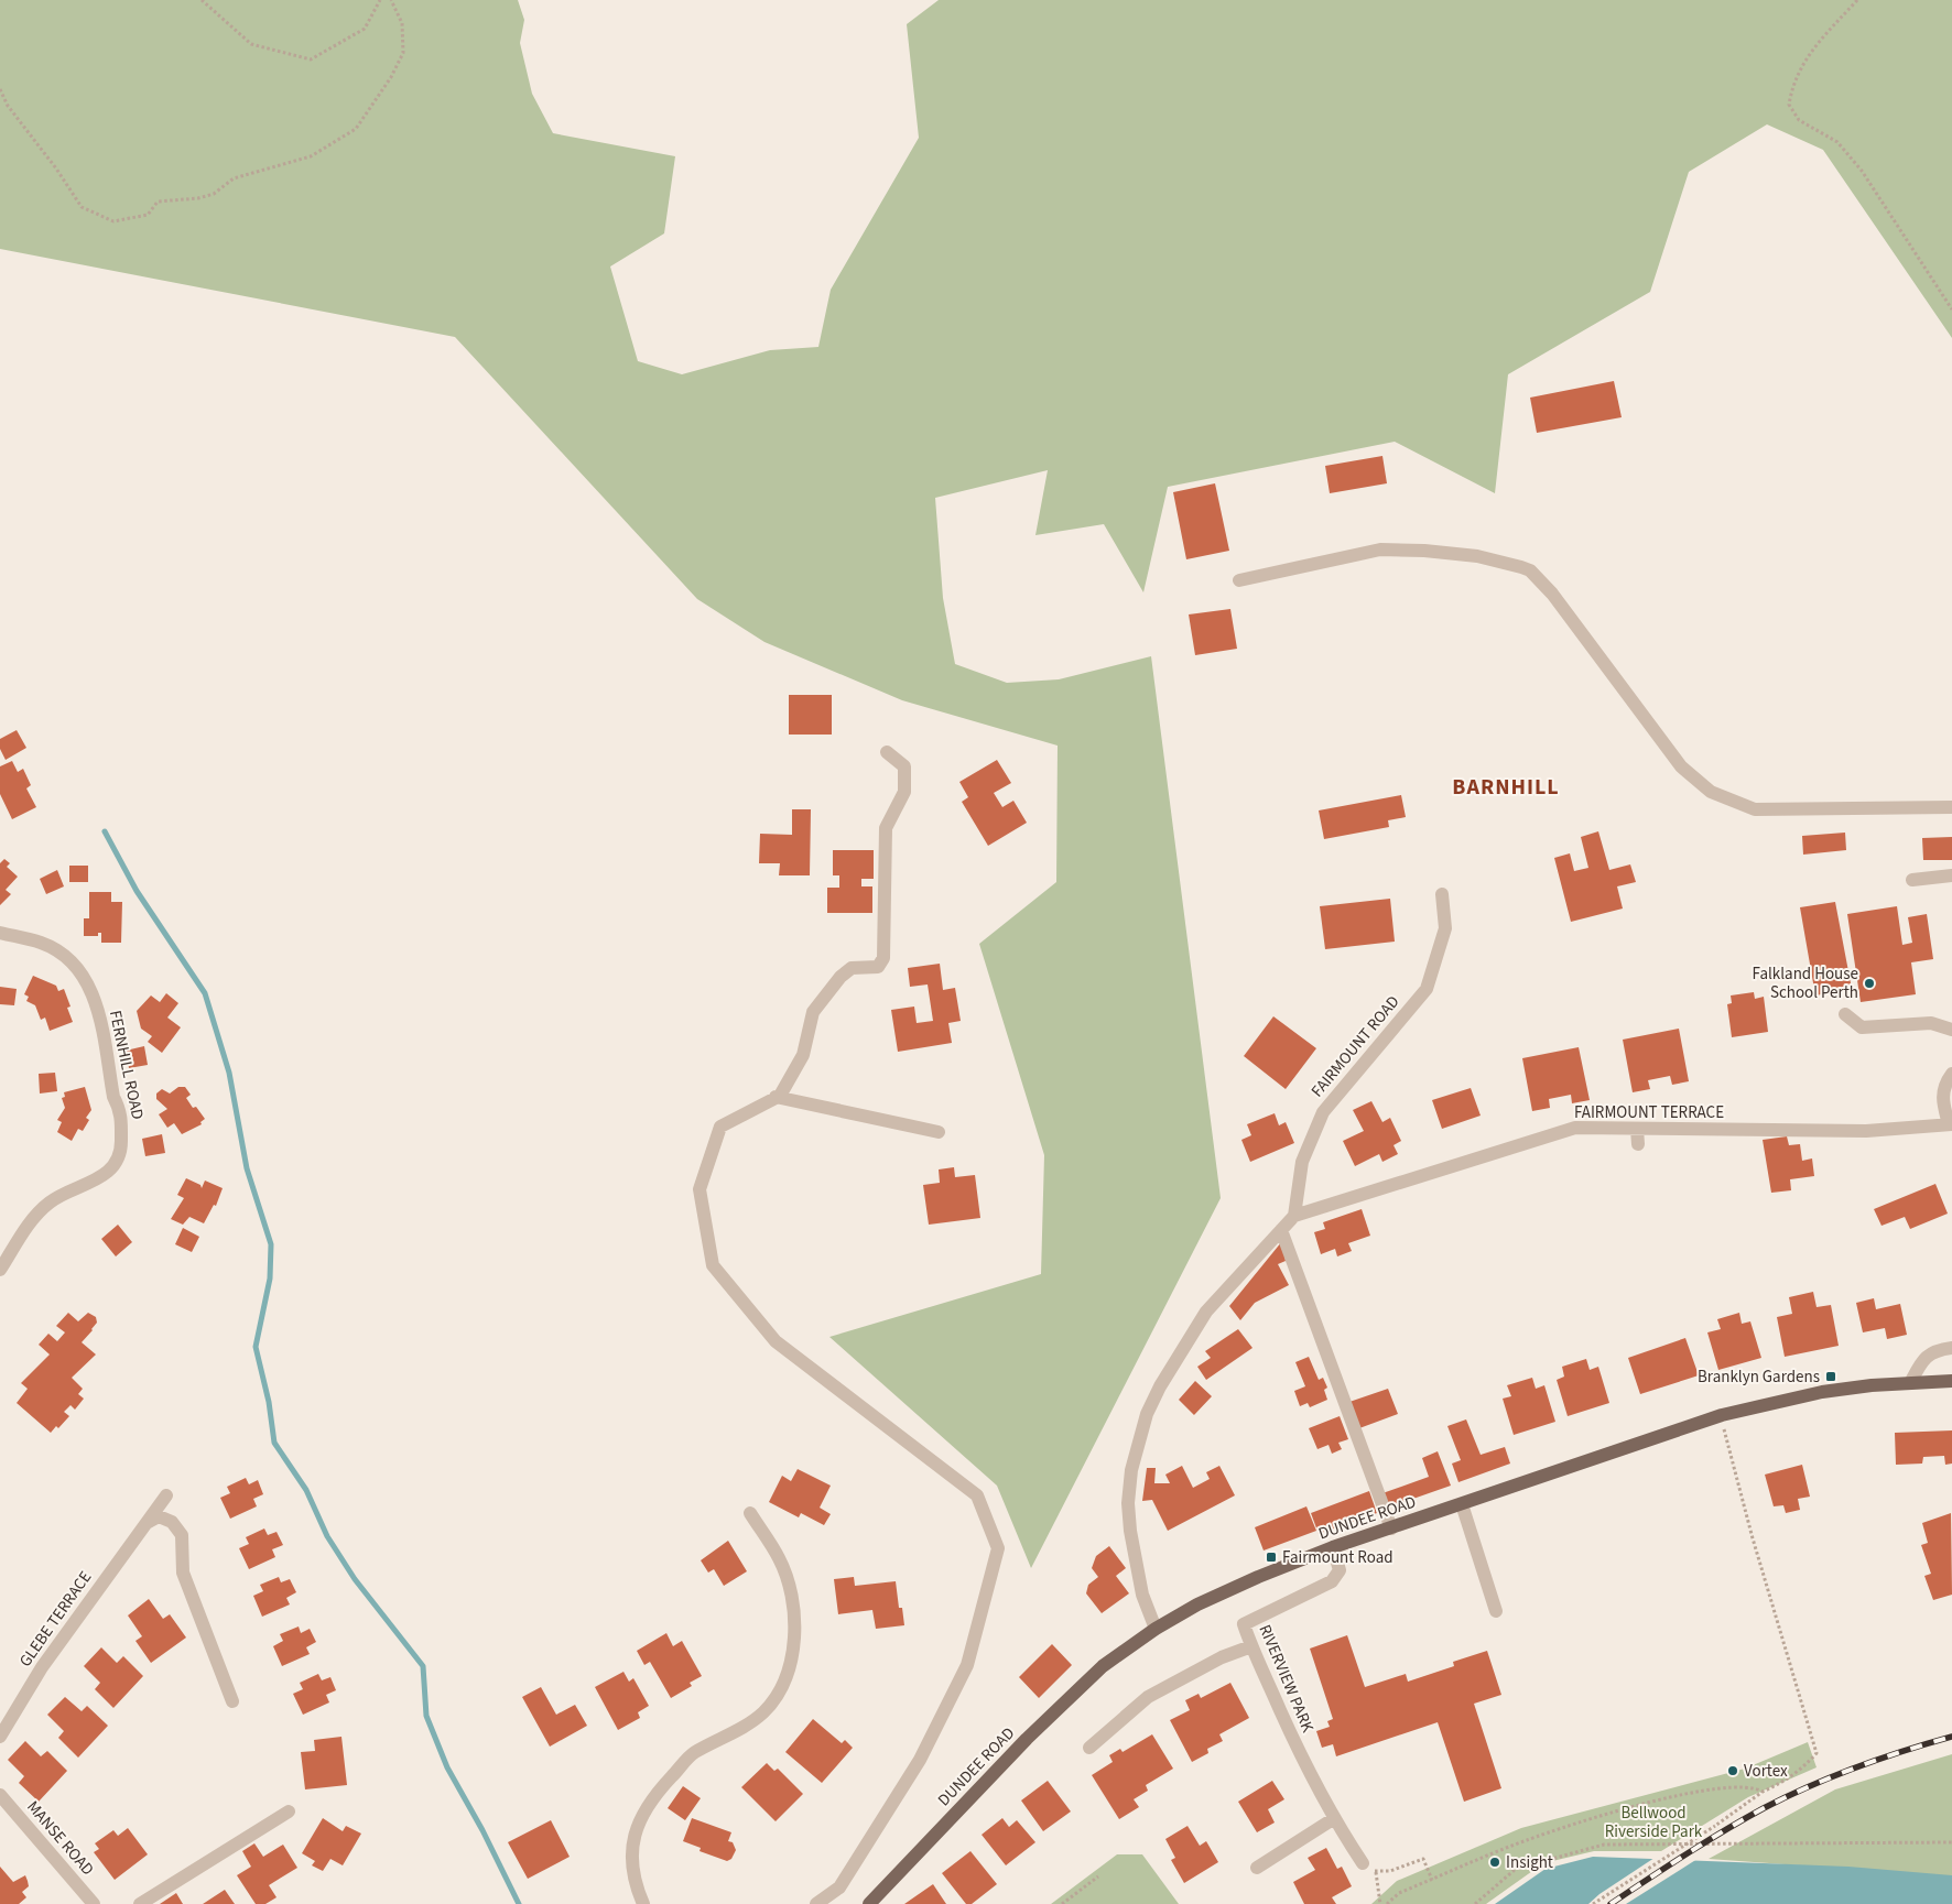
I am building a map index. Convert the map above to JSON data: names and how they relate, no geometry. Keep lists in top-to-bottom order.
{
  "streets": {
    "main road": ["DUNDEE ROAD"],
    "street": [
      "FAIRMOUNT ROAD",
      "FERNHILL ROAD",
      "FAIRMOUNT TERRACE",
      "GLEBE TERRACE",
      "RIVERVIEW PARK",
      "MANSE ROAD"
    ]
  },
  "crossings": [
    ["FAIRMOUNT ROAD", "FAIRMOUNT TERRACE"],
    ["DUNDEE ROAD", "RIVERVIEW PARK"]
  ],
  "districts": ["BARNHILL"],
  "parks": ["Bellwood Riverside Park"],
  "places": {
    "other": ["Falkland House School Perth", "Vortex", "Insight"],
    "transit": ["Branklyn Gardens", "Fairmount Road"]
  }
}
